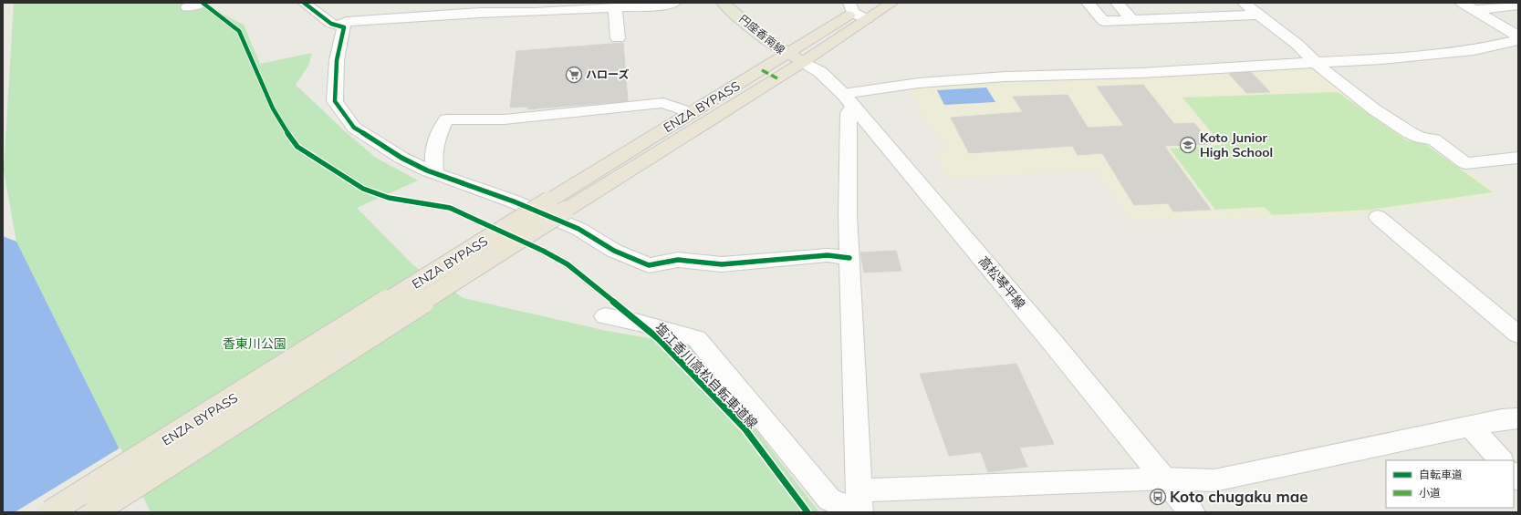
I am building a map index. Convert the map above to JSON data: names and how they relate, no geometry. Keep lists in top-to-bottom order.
{
  "streets": {
    "highway": ["ENZA BYPASS"],
    "main road": ["円座香南線"],
    "street": ["高松琴平線"],
    "cycle path": ["塩江香川高松自転車道線"]
  },
  "crossings": [
    ["円座香南線", "ENZA BYPASS"],
    ["円座香南線", "高松琴平線"],
    ["ENZA BYPASS", "高松琴平線"]
  ],
  "parks": ["香東川公園"],
  "places": {
    "supermarket": ["ハローズ"],
    "school or university": ["Koto Junior High School"],
    "bus stop": ["Koto chugaku mae"]
  },
  "legend": ["自転車道", "小道"]
}
